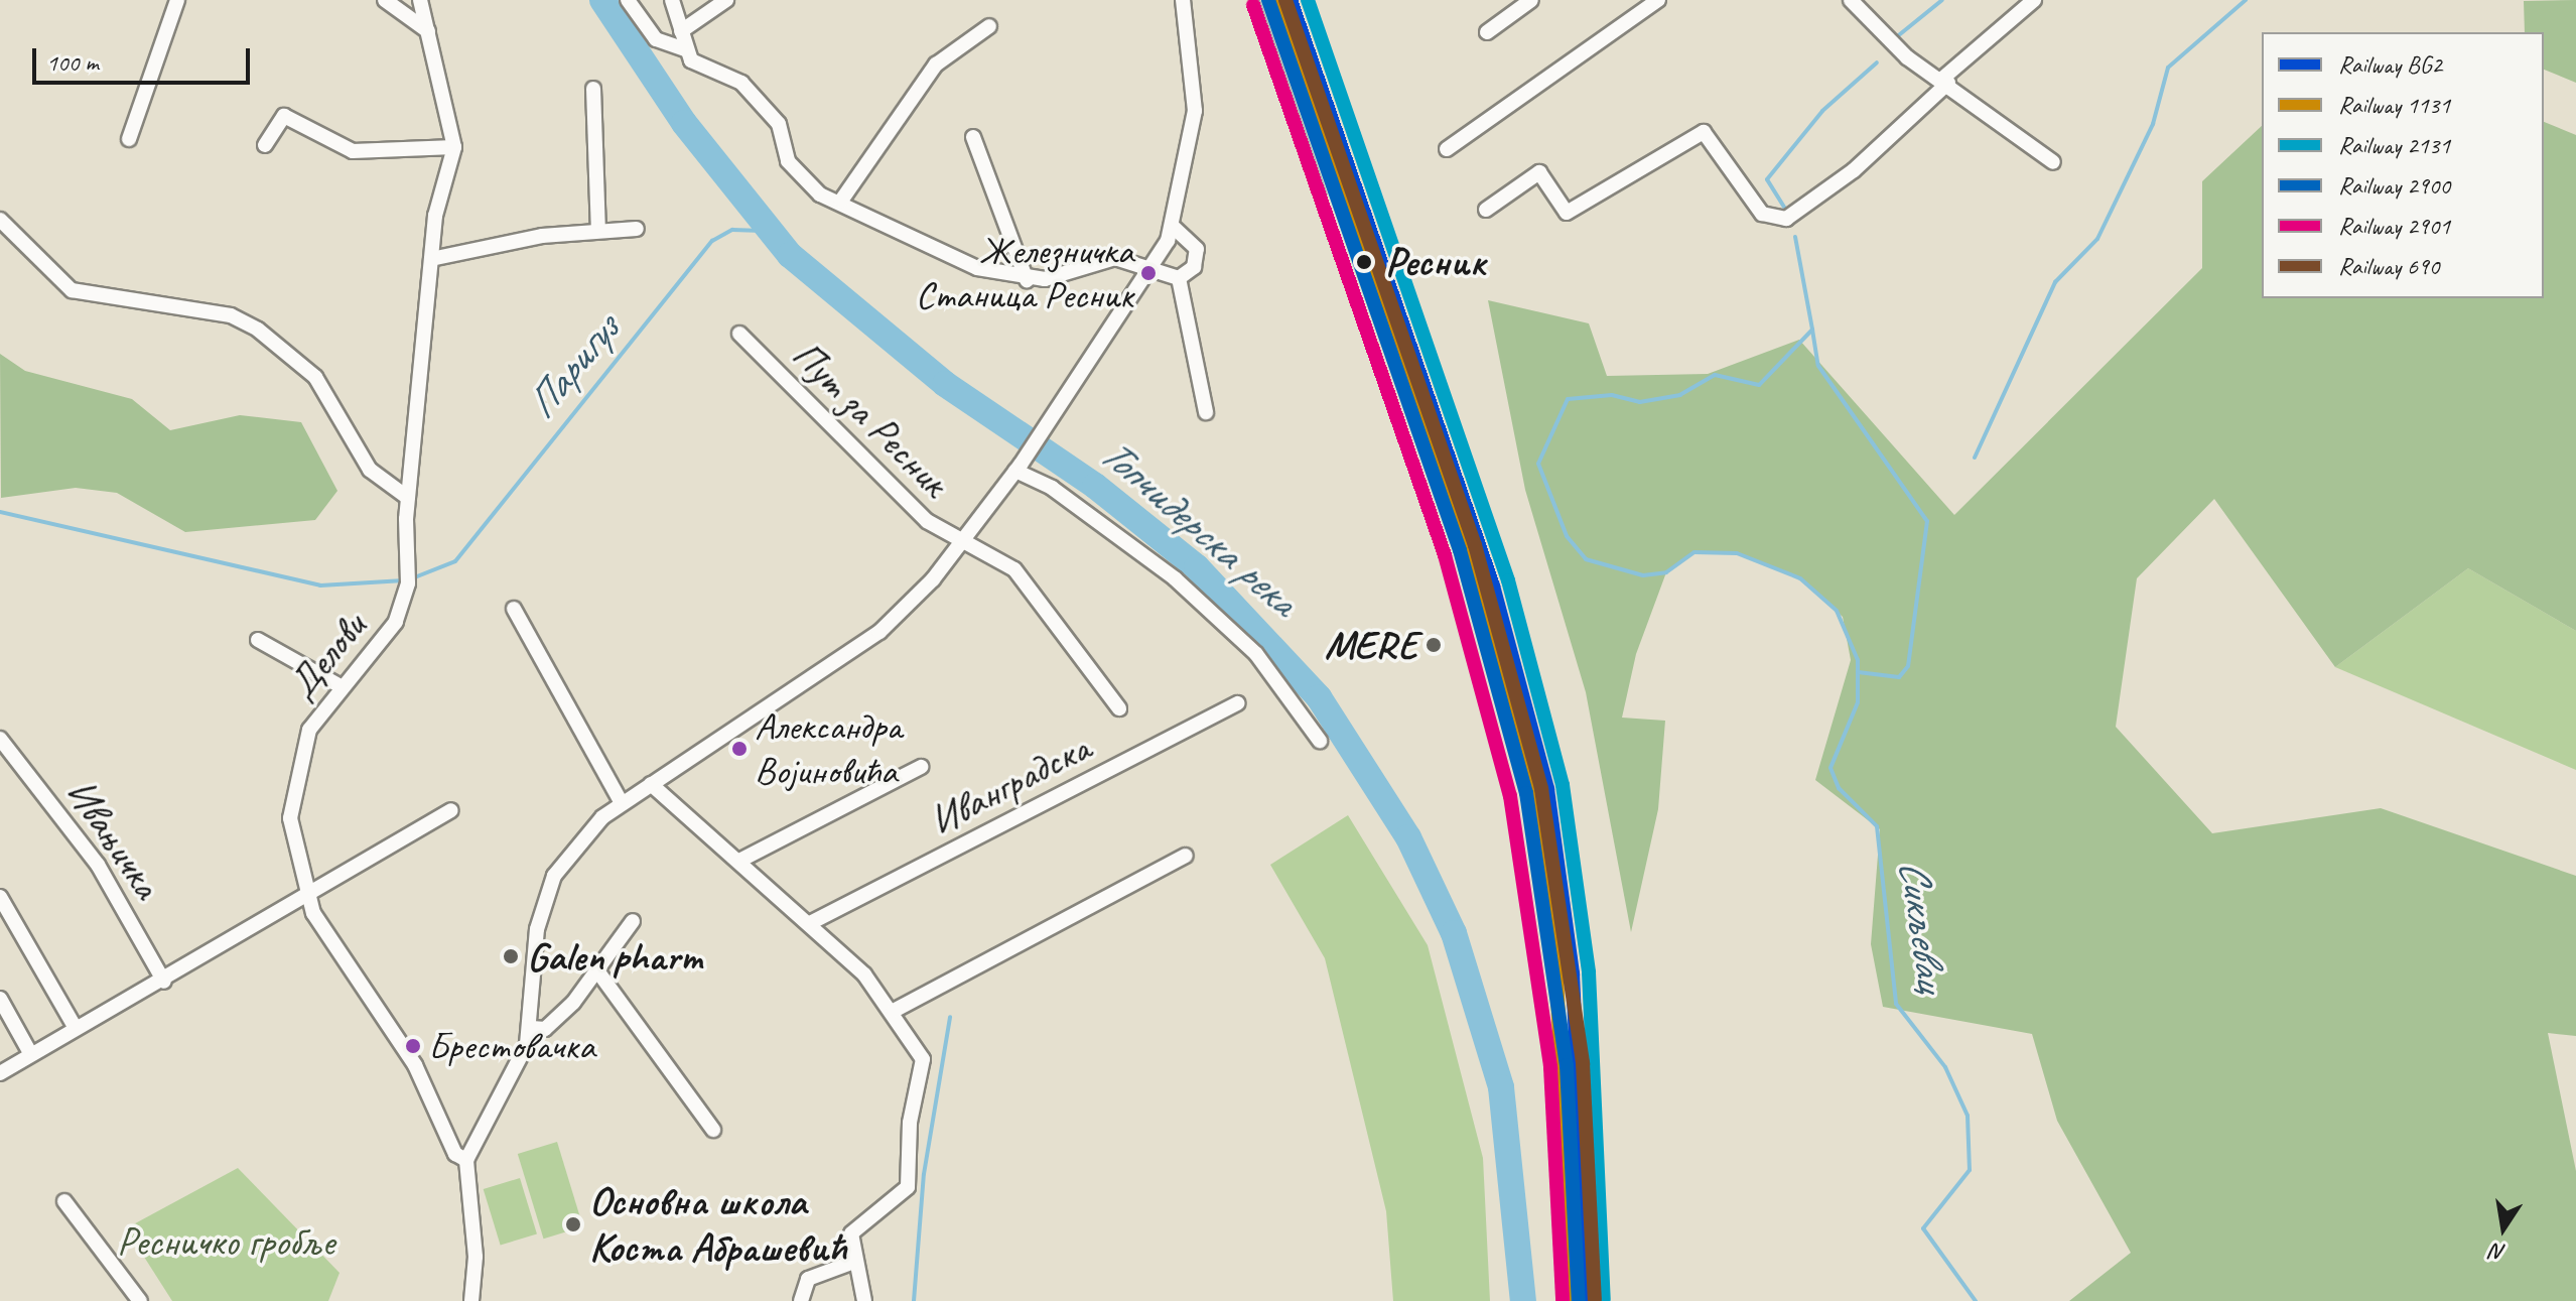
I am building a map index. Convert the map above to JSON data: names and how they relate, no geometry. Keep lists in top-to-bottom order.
{
  "streets": {
    "street": [
      "Пут за Ресник",
      "Делови",
      "Иванградска",
      "Ивањичка"
    ]
  },
  "water": ["Паригуз", "Топчидерска река", "Сикљевац"],
  "parks": ["Ресничко гробље"],
  "places": [
    "Ресник",
    "Железничка Станица Ресник",
    "MERE",
    "Александра Војиновића",
    "Galen pharm",
    "Брестовачка",
    "Основна школа Коста Абрашевић"
  ],
  "lines": [
    "rail line BG2",
    "rail line 2131",
    "rail line 2900",
    "rail line 690",
    "rail line 1131",
    "rail line 2901"
  ],
  "legend": [
    "Railway BG2",
    "Railway 1131",
    "Railway 2131",
    "Railway 2900",
    "Railway 2901",
    "Railway 690"
  ],
  "scale_bar": "100 m",
  "north": "bottom"
}
